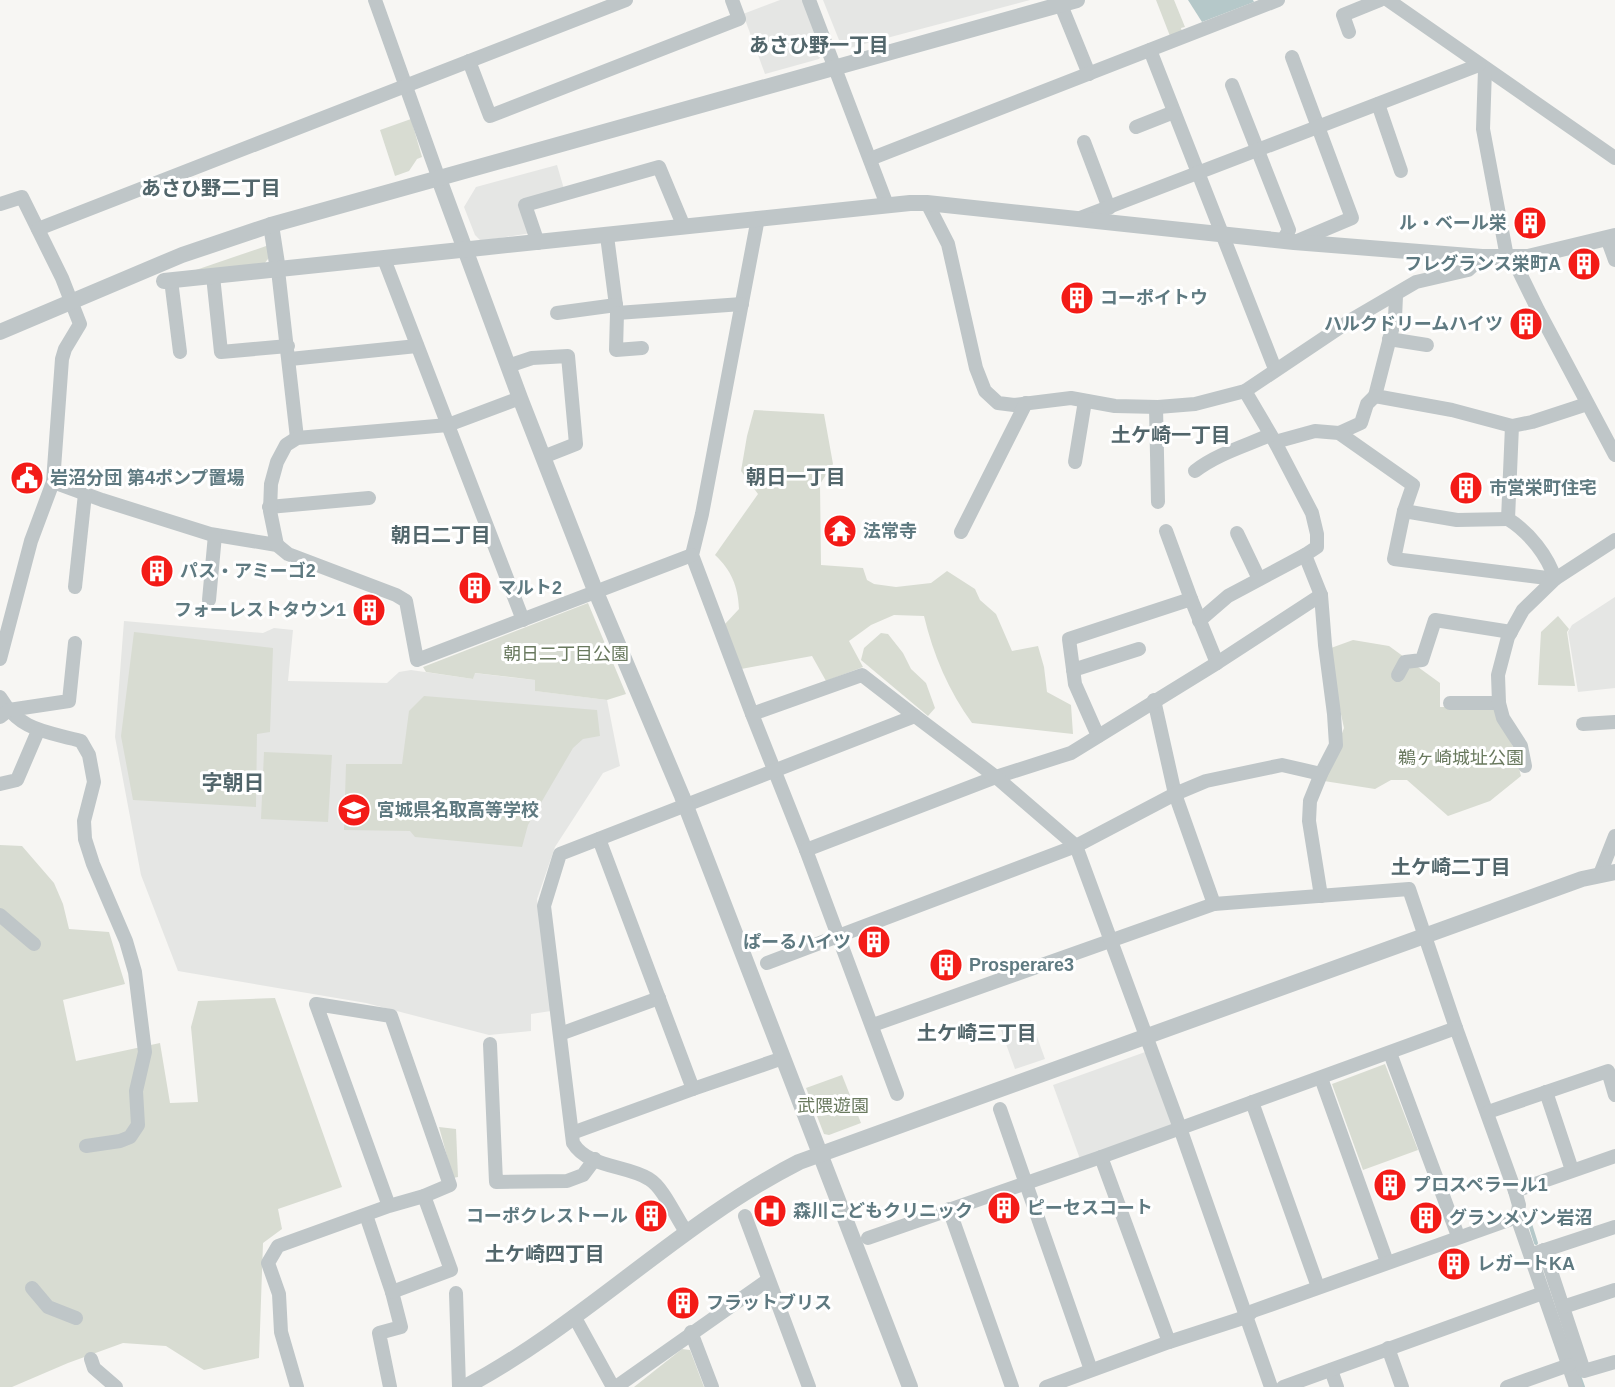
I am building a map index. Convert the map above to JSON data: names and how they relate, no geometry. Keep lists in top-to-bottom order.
{
  "districts": [
    "あさひ野一丁目",
    "あさひ野二丁目",
    "土ケ崎一丁目",
    "朝日一丁目",
    "朝日二丁目",
    "字朝日",
    "土ケ崎二丁目",
    "土ケ崎三丁目",
    "土ケ崎四丁目"
  ],
  "parks": ["朝日二丁目公園", "鵜ヶ崎城址公園", "武隈遊園"],
  "places": {
    "building": [
      "ル・ベール栄",
      "フレグランス栄町A",
      "コーポイトウ",
      "ハルクドリームハイツ",
      "市営栄町住宅",
      "パス・アミーゴ2",
      "マルト2",
      "フォーレストタウン1",
      "ぱーるハイツ",
      "Prosperare3",
      "プロスペラール1",
      "ピーセスコート",
      "コーポクレストール",
      "グランメゾン岩沼",
      "レガートKA",
      "フラットブリス"
    ],
    "public building": ["岩沼分団 第4ポンプ置場"],
    "temple": ["法常寺"],
    "school or university": ["宮城県名取高等学校"],
    "hospital": ["森川こどもクリニック"]
  }
}
